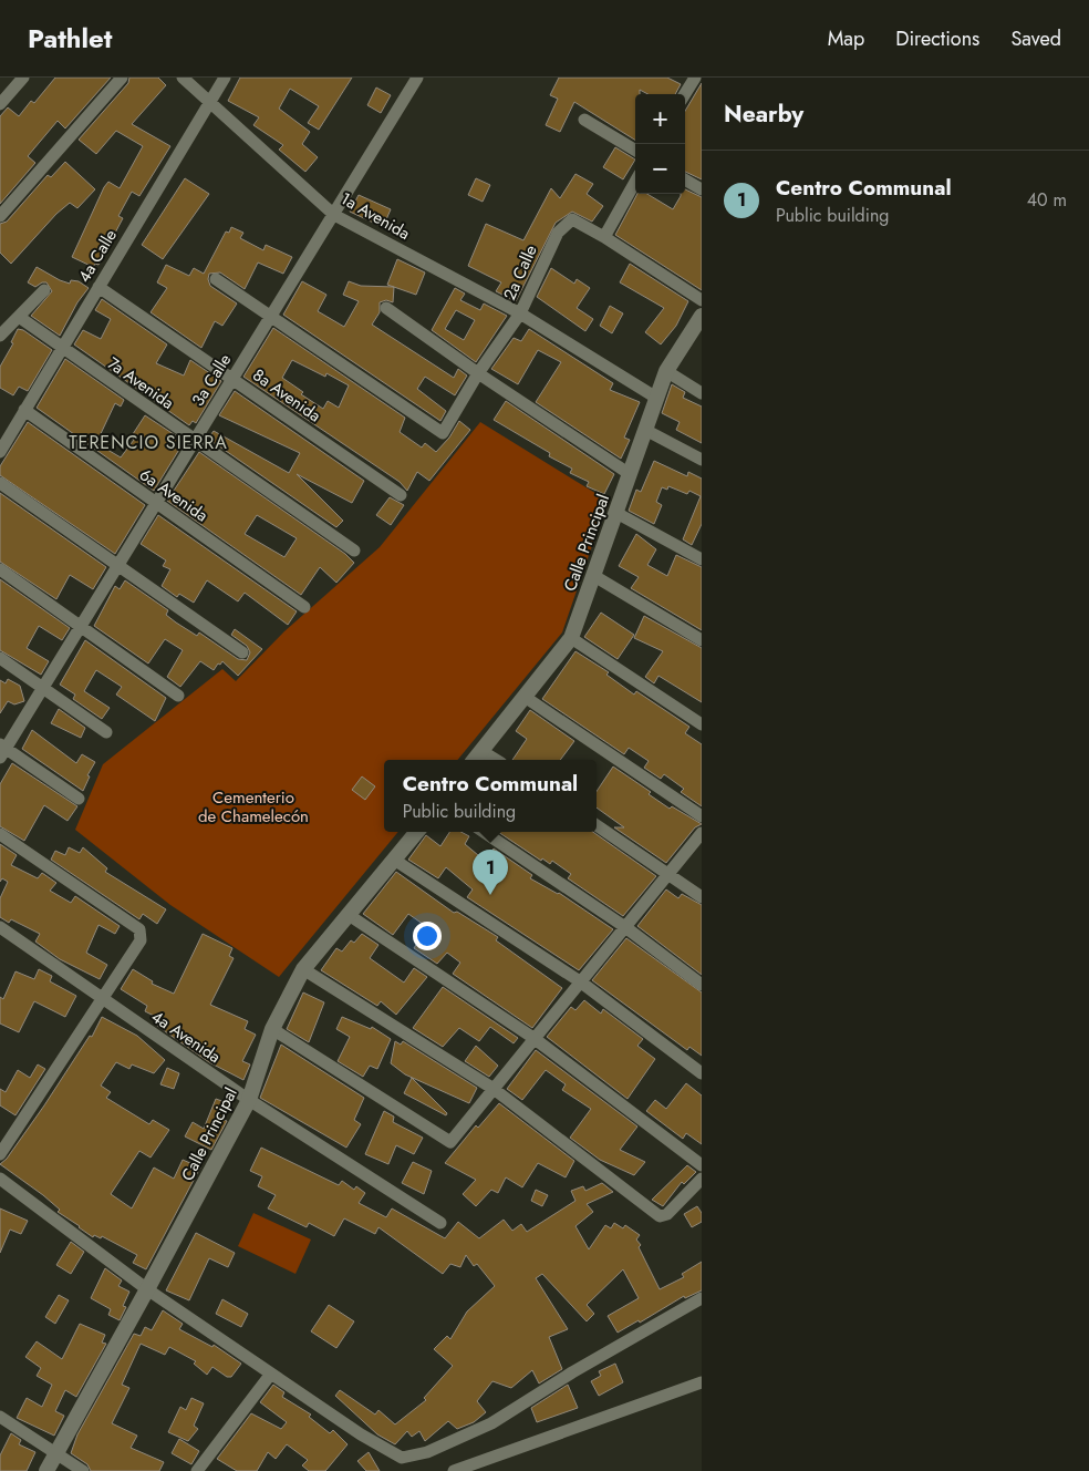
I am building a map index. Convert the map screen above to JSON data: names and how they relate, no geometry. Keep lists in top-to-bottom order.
{
  "streets": {
    "street": [
      "1a Avenida",
      "4a Calle",
      "2a Calle",
      "3a Calle",
      "7a Avenida",
      "8a Avenida",
      "6a Avenida",
      "Calle Principal",
      "4a Avenida"
    ]
  },
  "crossings": [
    ["1a Avenida", "4a Calle"],
    ["1a Avenida", "2a Calle"],
    ["1a Avenida", "3a Calle"],
    ["1a Avenida", "Calle Principal"],
    ["4a Calle", "7a Avenida"],
    ["4a Calle", "8a Avenida"],
    ["4a Calle", "6a Avenida"],
    ["2a Calle", "3a Calle"],
    ["3a Calle", "7a Avenida"],
    ["3a Calle", "8a Avenida"],
    ["3a Calle", "6a Avenida"],
    ["Calle Principal", "4a Avenida"]
  ],
  "districts": ["TERENCIO SIERRA"],
  "parks": ["Cementerio de Chamelecón"],
  "page": {
    "header": "Pathlet",
    "nav": ["Map", "Directions", "Saved"],
    "heading": "Nearby",
    "map_buttons": ["+", "−"],
    "list": [
      {
        "mark": "1",
        "name": "Centro Communal",
        "note": "Public building",
        "value": "40 m"
      }
    ],
    "popup": ["Centro Communal", "Public building"],
    "pins": "1"
  }
}
